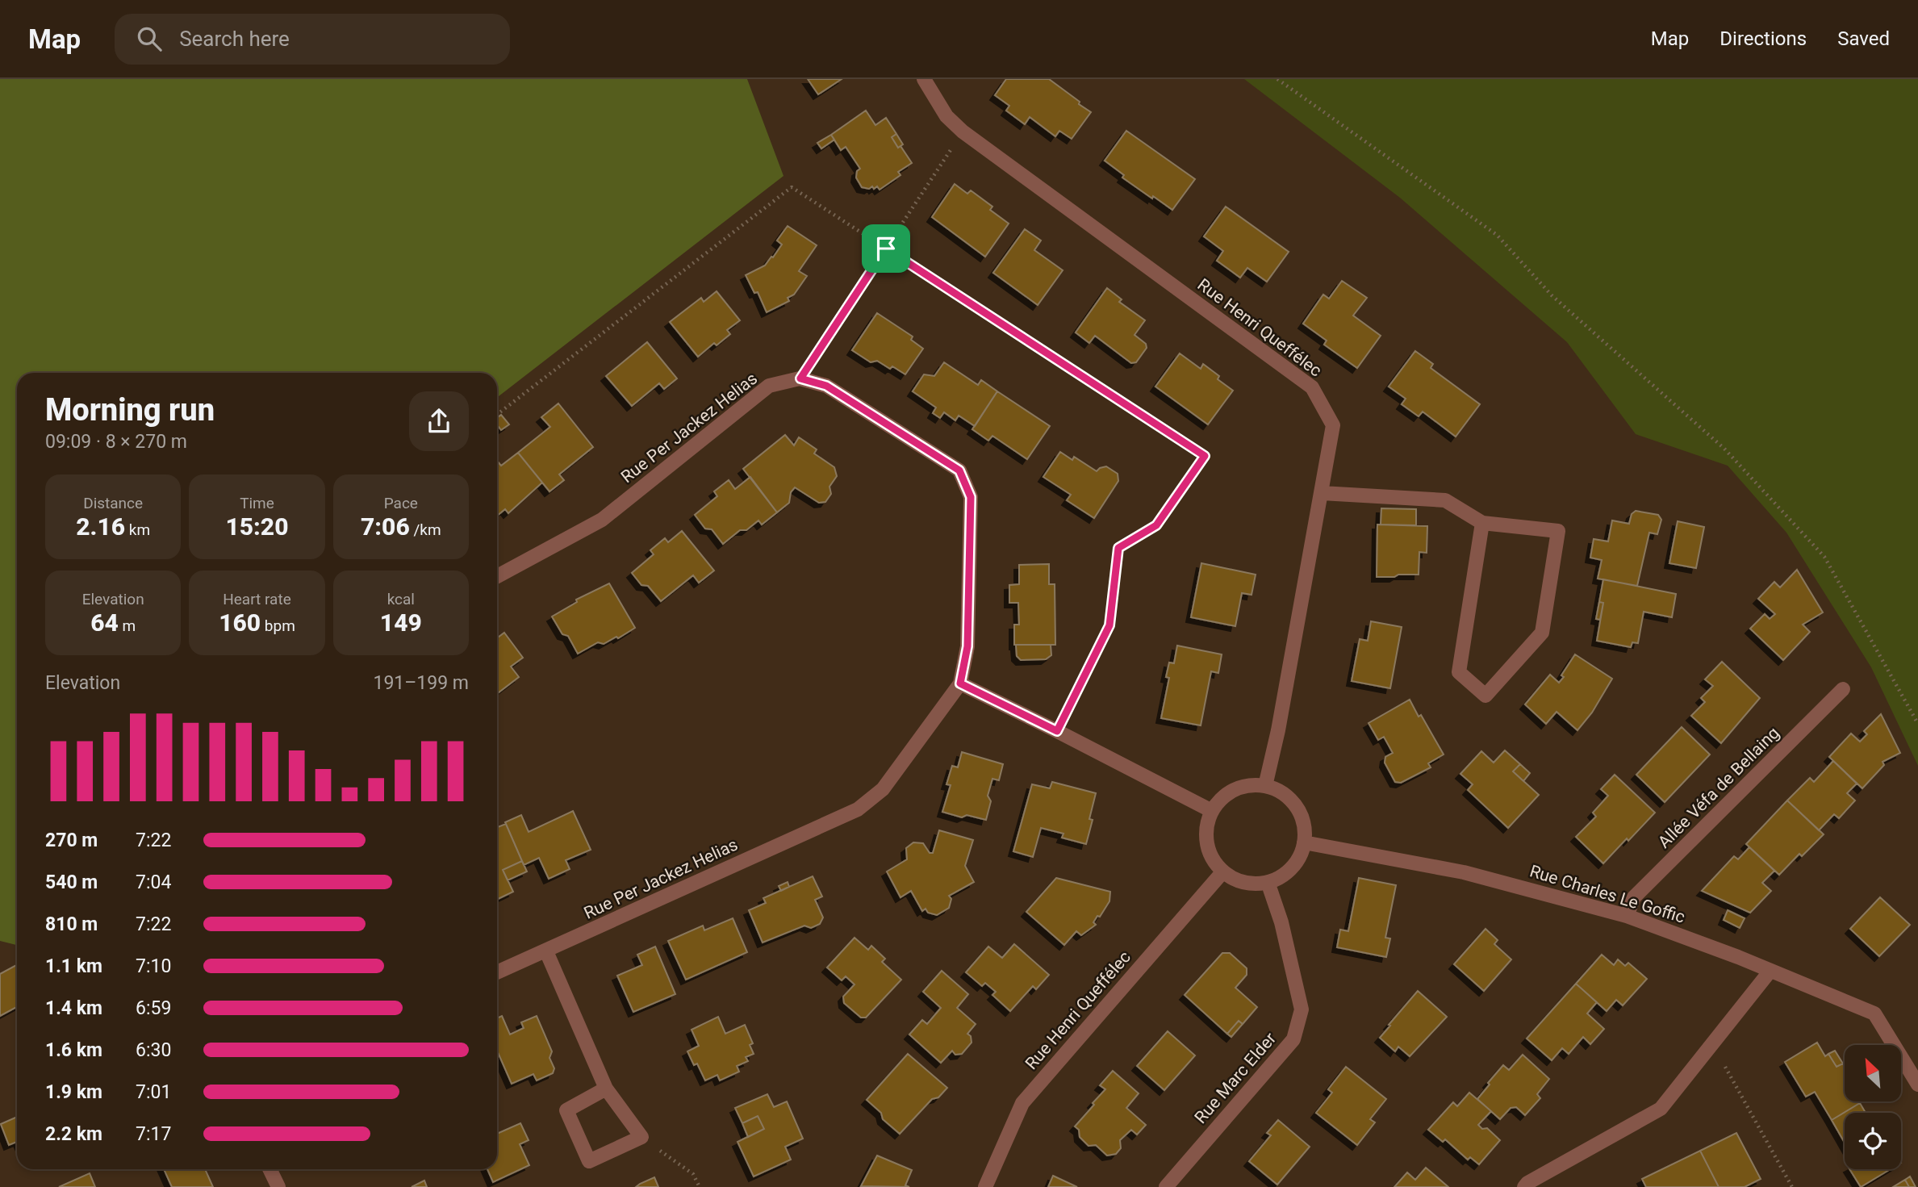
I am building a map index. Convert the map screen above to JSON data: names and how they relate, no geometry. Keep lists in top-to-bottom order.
{
  "streets": {
    "street": [
      "Rue Henri Queffélec",
      "Rue Per Jackez Helias",
      "Allée Véfa de Bellaing",
      "Rue Charles Le Goffic",
      "Rue Marc Elder"
    ]
  },
  "crossings": [
    ["Rue Henri Queffélec", "Rue Charles Le Goffic"],
    ["Rue Henri Queffélec", "Rue Marc Elder"],
    ["Allée Véfa de Bellaing", "Rue Charles Le Goffic"],
    ["Rue Charles Le Goffic", "Rue Marc Elder"]
  ],
  "north": "top left",
  "page": {
    "header": "Map",
    "search": "Search here",
    "nav": ["Map", "Directions", "Saved"],
    "heading": ["Morning run", "09:09 · 8 × 270 m"],
    "stats": [
      ["Distance", "2.16 km"],
      ["Time", "15:20"],
      ["Pace", "7:06 /km"],
      ["Elevation", "64 m"],
      ["Heart rate", "160 bpm"],
      ["kcal", "149"]
    ],
    "chart": ["Elevation", "191–199 m"],
    "list": [
      {
        "name": "270 m",
        "note": "7:22"
      },
      {
        "name": "540 m",
        "note": "7:04"
      },
      {
        "name": "810 m",
        "note": "7:22"
      },
      {
        "name": "1.1 km",
        "note": "7:10"
      },
      {
        "name": "1.4 km",
        "note": "6:59"
      },
      {
        "name": "1.6 km",
        "note": "6:30"
      },
      {
        "name": "1.9 km",
        "note": "7:01"
      },
      {
        "name": "2.2 km",
        "note": "7:17"
      }
    ]
  }
}
